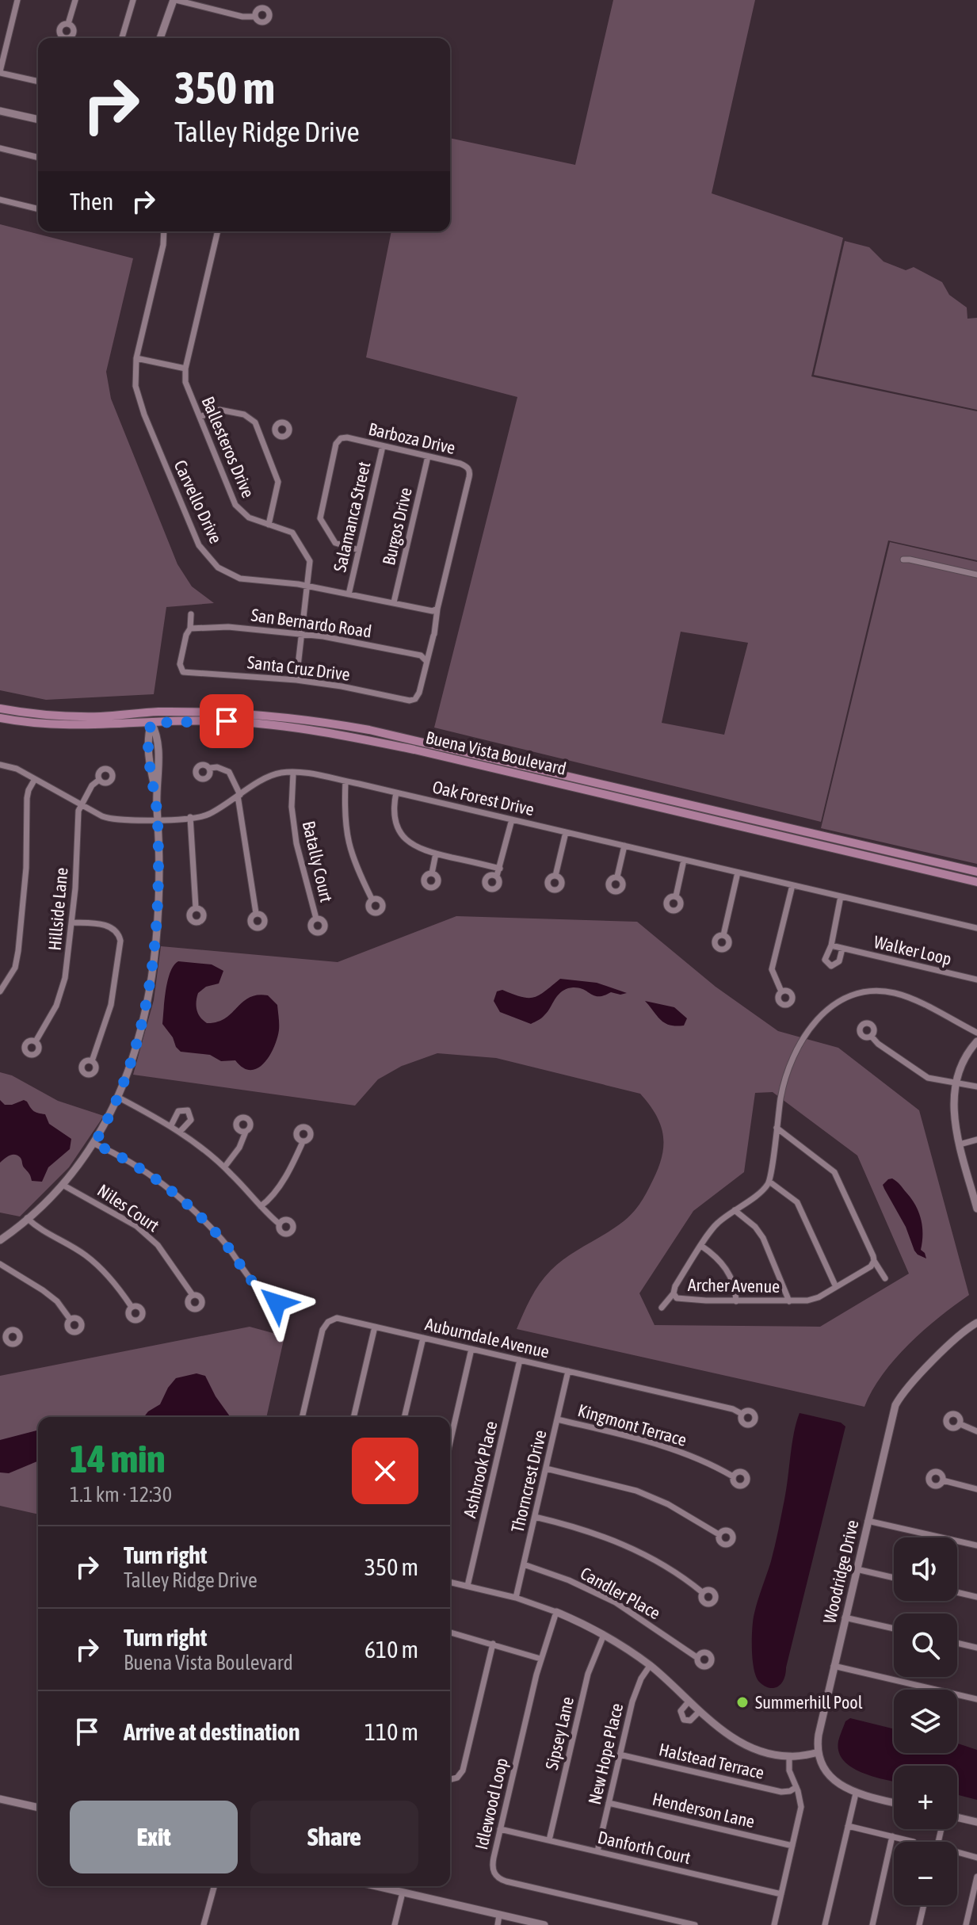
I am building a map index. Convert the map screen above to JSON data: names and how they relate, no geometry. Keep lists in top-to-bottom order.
{
  "streets": {
    "main road": ["Buena Vista Boulevard"],
    "street": [
      "Barboza Drive",
      "Ballesteros Drive",
      "Carvello Drive",
      "Salamanca Street",
      "Burgos Drive",
      "San Bernardo Road",
      "Santa Cruz Drive",
      "Oak Forest Drive",
      "Batally Court",
      "Hillside Lane",
      "Walker Loop",
      "Niles Court",
      "Archer Avenue",
      "Auburndale Avenue",
      "Kingmont Terrace",
      "Ashbrook Place",
      "Thorncrest Drive",
      "Woodridge Drive",
      "Candler Place",
      "Sipsey Lane",
      "New Hope Place",
      "Halstead Terrace",
      "Idlewood Loop",
      "Henderson Lane",
      "Danforth Court"
    ]
  },
  "crossings": [
    ["Barboza Drive", "Carvello Drive"],
    ["Barboza Drive", "Salamanca Street"],
    ["Barboza Drive", "Burgos Drive"],
    ["Ballesteros Drive", "Carvello Drive"],
    ["Ballesteros Drive", "San Bernardo Road"],
    ["Ballesteros Drive", "Santa Cruz Drive"],
    ["Carvello Drive", "Salamanca Street"],
    ["Carvello Drive", "Burgos Drive"],
    ["San Bernardo Road", "Santa Cruz Drive"],
    ["Oak Forest Drive", "Batally Court"],
    ["Oak Forest Drive", "Hillside Lane"],
    ["Auburndale Avenue", "Ashbrook Place"],
    ["Auburndale Avenue", "Thorncrest Drive"],
    ["Kingmont Terrace", "Thorncrest Drive"],
    ["Thorncrest Drive", "Candler Place"],
    ["Sipsey Lane", "Danforth Court"],
    ["New Hope Place", "Halstead Terrace"],
    ["New Hope Place", "Henderson Lane"],
    ["New Hope Place", "Danforth Court"],
    ["Idlewood Loop", "Danforth Court"]
  ],
  "places": ["Summerhill Pool"],
  "page": {
    "turn": ["350 m", "Talley Ridge Drive"],
    "then": "Then",
    "heading": ["14 min", "1.1 km · 12:30"],
    "list": [
      {
        "name": "Turn right",
        "note": "Talley Ridge Drive",
        "value": "350 m"
      },
      {
        "name": "Turn right",
        "note": "Buena Vista Boulevard",
        "value": "610 m"
      },
      {
        "name": "Arrive at destination",
        "value": "110 m"
      }
    ],
    "map_buttons": ["+", "−"],
    "buttons": ["Exit", "Share"]
  }
}
